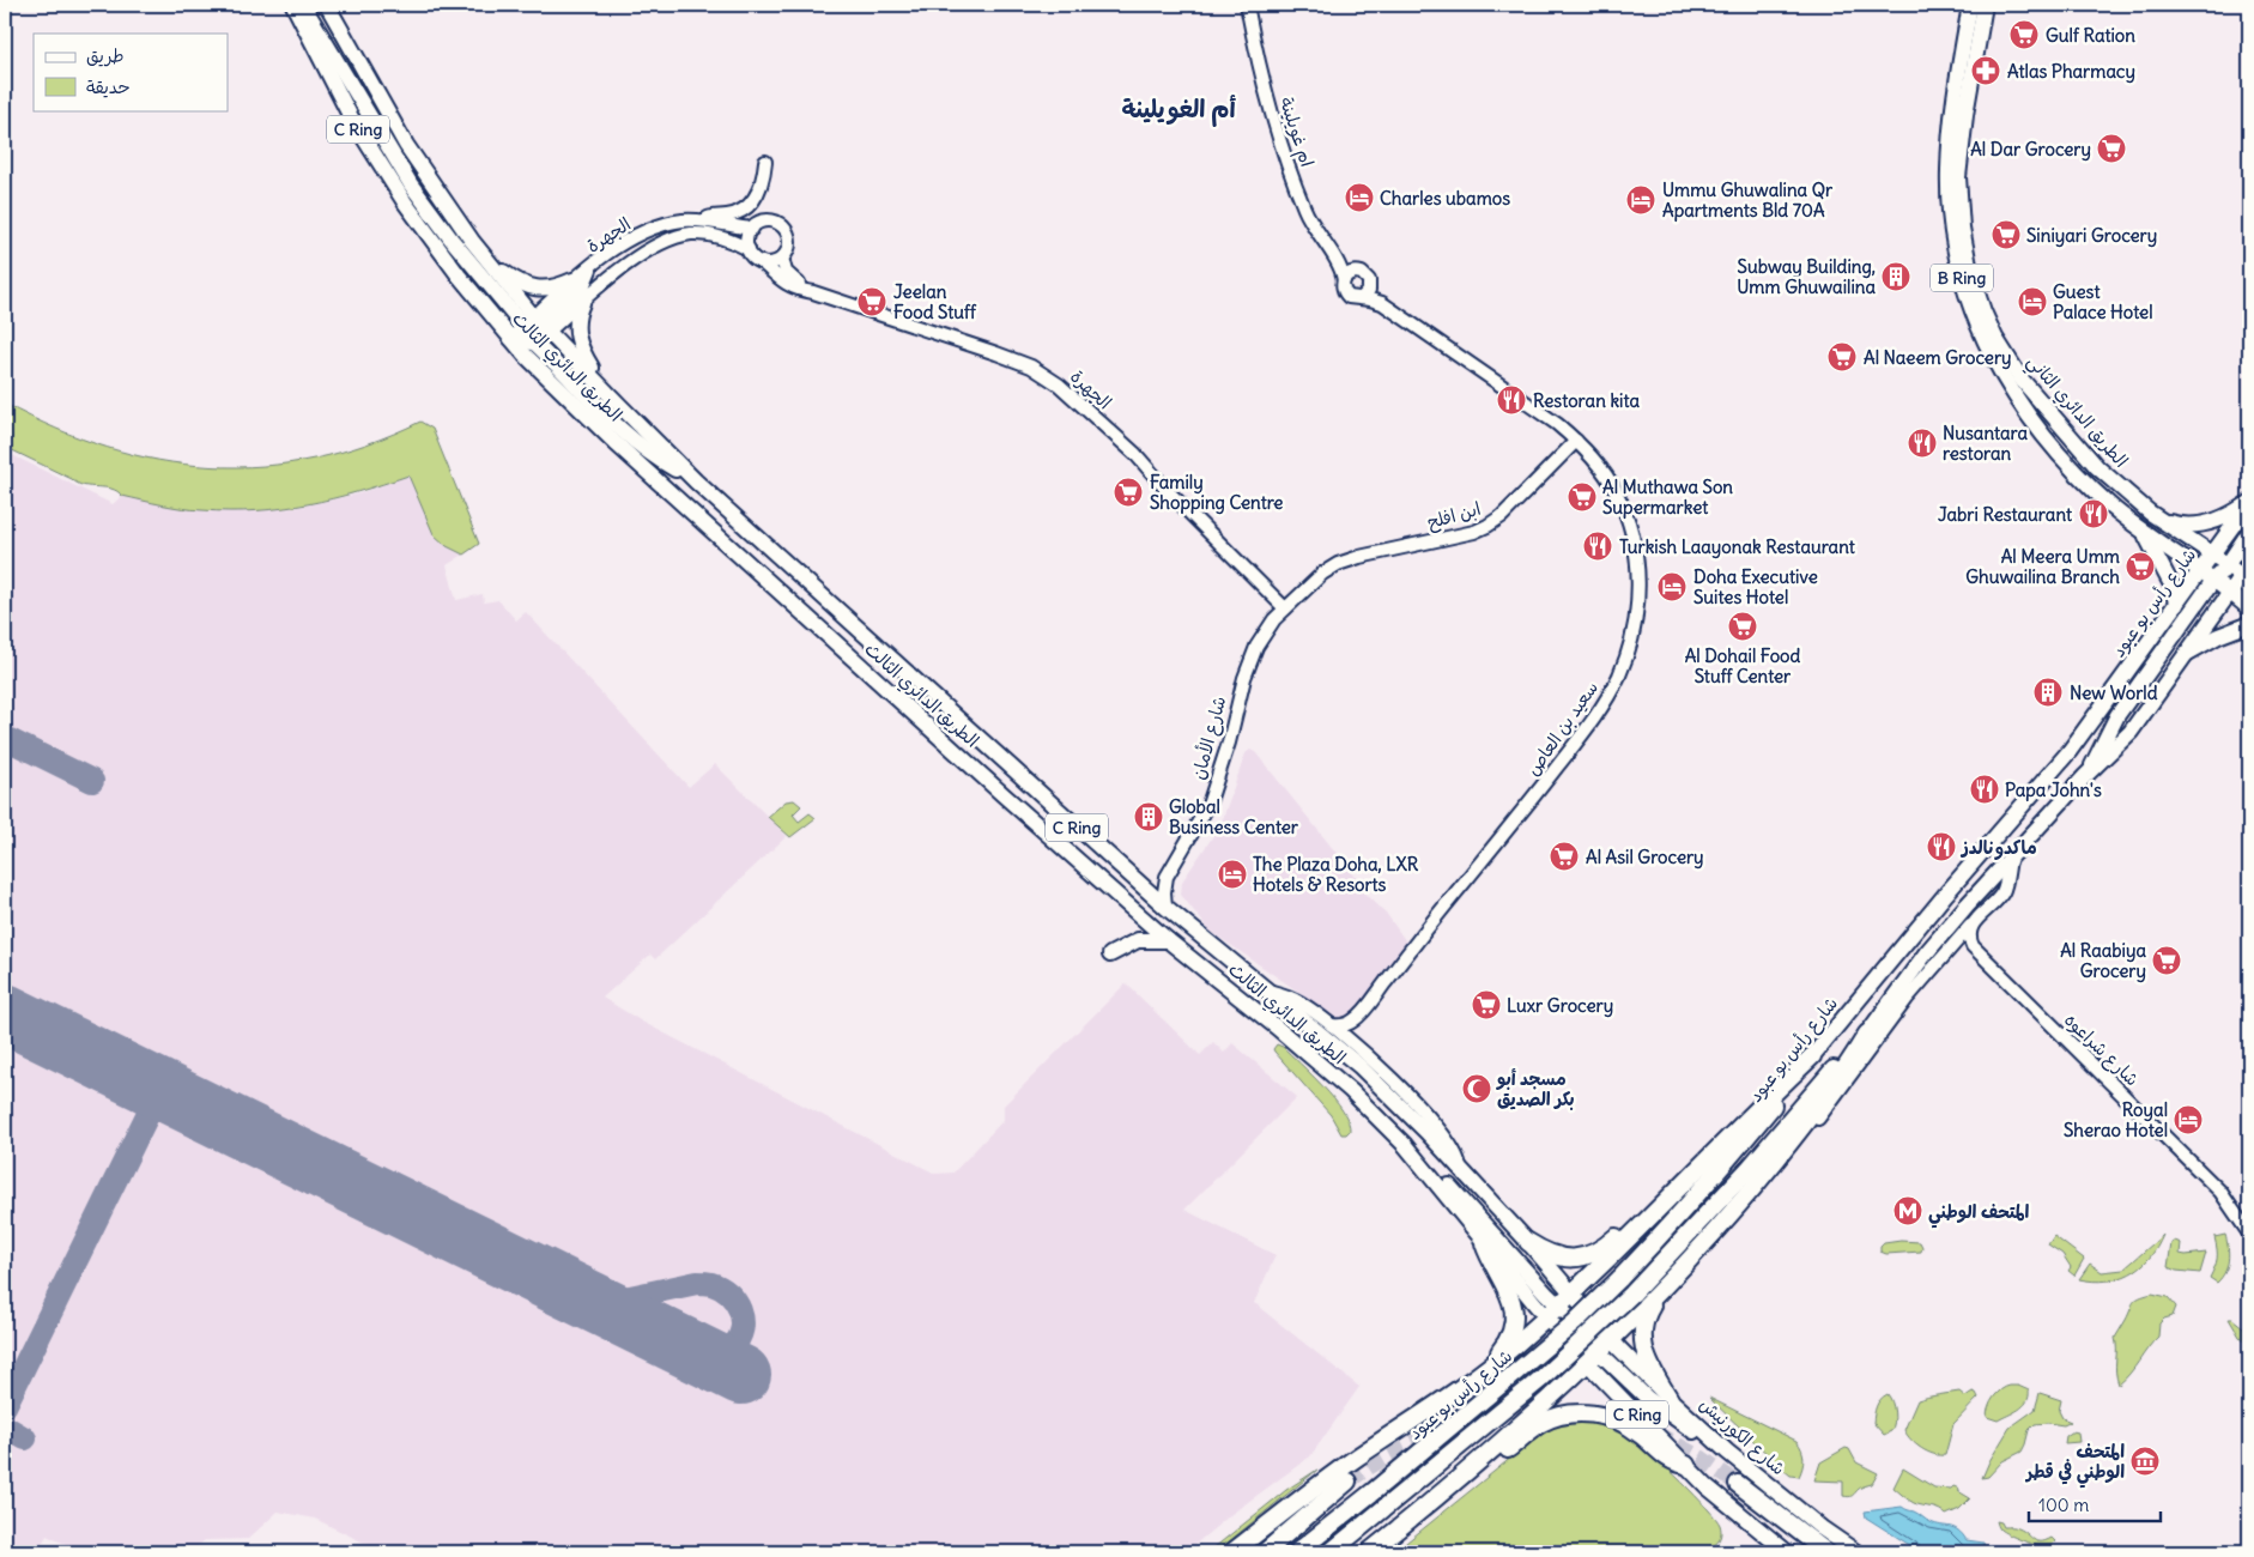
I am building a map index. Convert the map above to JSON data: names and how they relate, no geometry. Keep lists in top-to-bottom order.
{
  "streets": {
    "highway": ["شارع رأس بو عبود"],
    "main road": [
      "C Ring",
      "B Ring",
      "الطريق الدائري الثالث",
      "الطريق الدائري الثاني",
      "شارع الكورنيش"
    ],
    "street": [
      "ام غويلينة",
      "الجهرة",
      "ابن افلح",
      "سعيد بن العاص",
      "شارع الأمان",
      "شارع شراعوه"
    ]
  },
  "crossings": [
    ["C Ring", "الطريق الدائري الثالث"],
    ["ام غويلينة", "سعيد بن العاص"],
    ["الجهرة", "الطريق الدائري الثالث"],
    ["الجهرة", "ابن افلح"],
    ["الجهرة", "شارع الأمان"],
    ["B Ring", "الطريق الدائري الثاني"],
    ["B Ring", "شارع رأس بو عبود"],
    ["الطريق الدائري الثالث", "سعيد بن العاص"],
    ["الطريق الدائري الثالث", "شارع الأمان"],
    ["الطريق الدائري الثالث", "شارع الكورنيش"],
    ["الطريق الدائري الثاني", "شارع رأس بو عبود"],
    ["ابن افلح", "سعيد بن العاص"],
    ["ابن افلح", "شارع الأمان"]
  ],
  "districts": ["أم الغويلينة"],
  "places": {
    "supermarket": [
      "Gulf Ration",
      "Al Dar Grocery",
      "Siniyari Grocery",
      "Jeelan Food Stuff",
      "Al Naeem Grocery",
      "Family Shopping Centre",
      "Al Muthawa Son Supermarket",
      "Al Meera Umm Ghuwailina Branch",
      "Al Dohail Food Stuff Center",
      "Al Asil Grocery",
      "Al Raabiya Grocery",
      "Luxr Grocery"
    ],
    "pharmacy": ["Atlas Pharmacy"],
    "hotel": [
      "Charles ubamos",
      "Ummu Ghuwalina Qr Apartments Bld 70A",
      "Guest Palace Hotel",
      "Doha Executive Suites Hotel",
      "The Plaza Doha, LXR Hotels & Resorts",
      "Royal Sherao Hotel"
    ],
    "building": ["Subway Building, Umm Ghuwailina", "New World", "Global Business Center"],
    "restaurant": [
      "Restoran kita",
      "Nusantara restoran",
      "Jabri Restaurant",
      "Turkish Laayonak Restaurant",
      "Papa John's",
      "ماكدونالدز"
    ],
    "mosque": ["مسجد أبو بكر الصديق"],
    "metro station": ["المتحف الوطني"],
    "museum": ["المتحف الوطني في قطر"]
  },
  "legend": ["طريق", "حديقة"],
  "scale_bar": "100 m"
}
